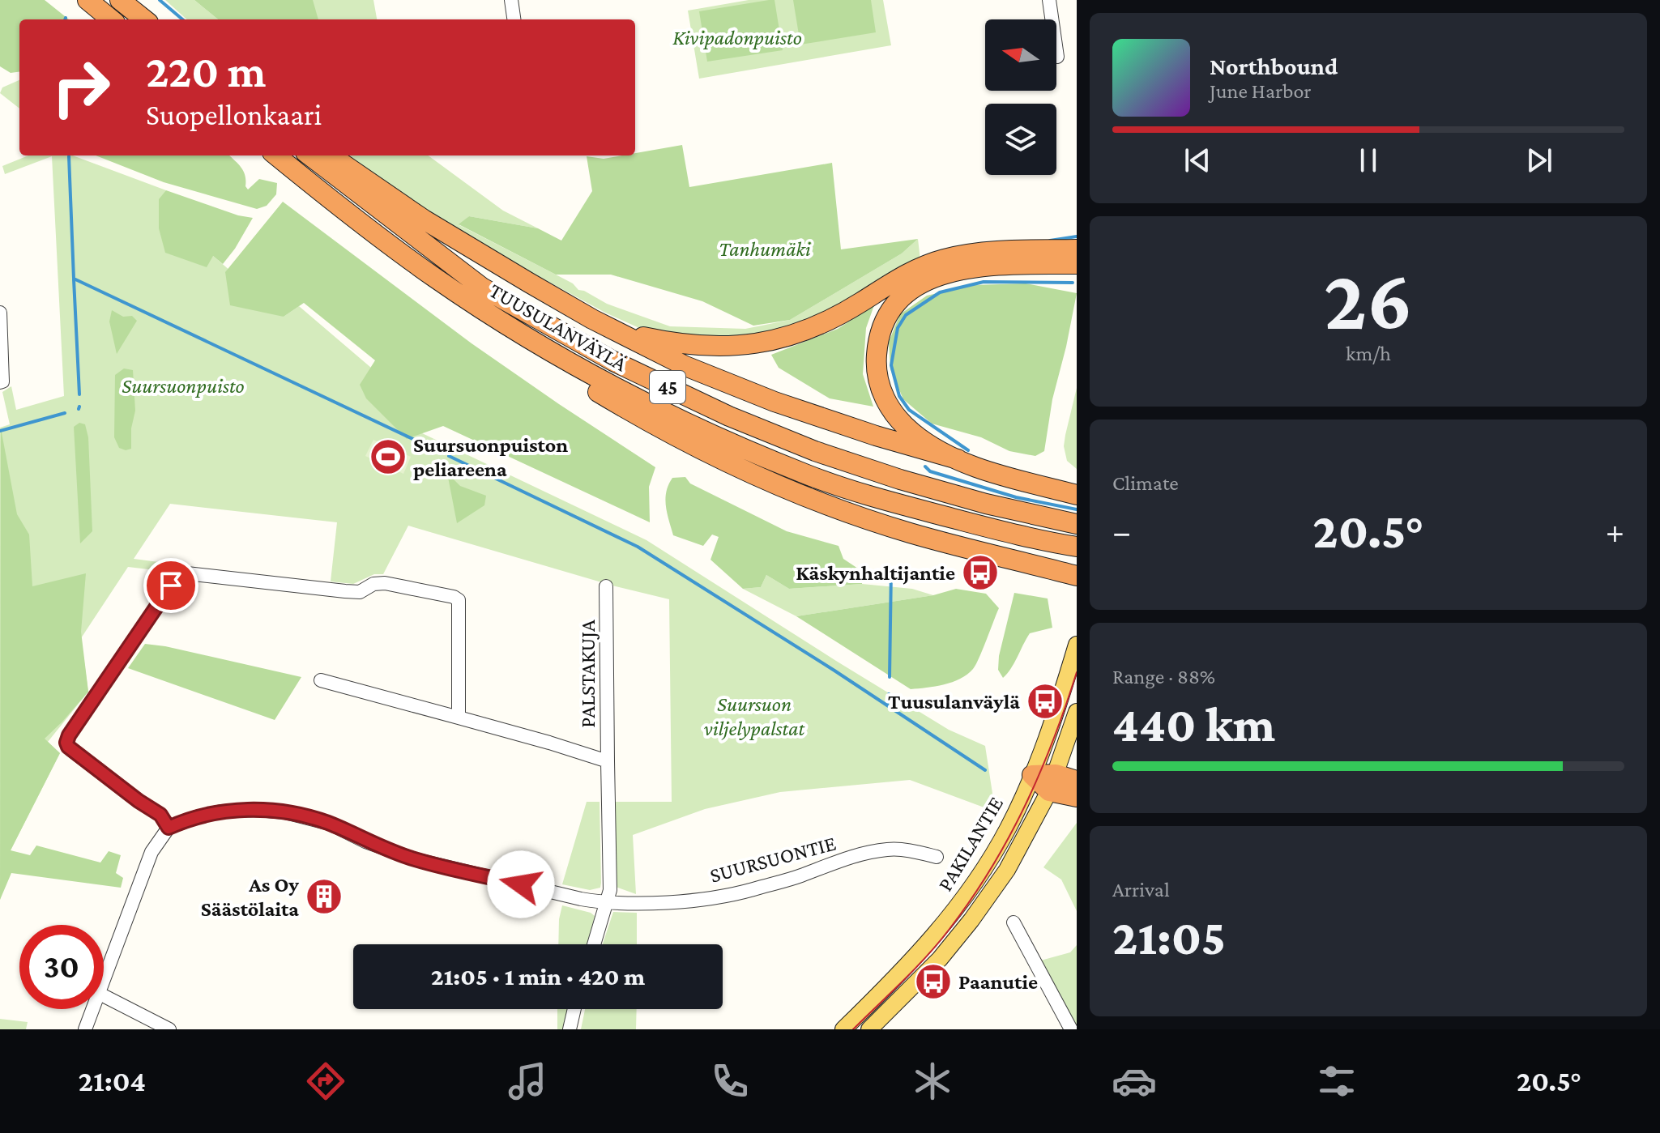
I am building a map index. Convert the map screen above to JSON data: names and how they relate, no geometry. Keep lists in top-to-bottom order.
{
  "streets": {
    "highway": ["TUUSULANVÄYLÄ", "45"],
    "main road": ["PAKILANTIE"],
    "street": ["PALSTAKUJA", "SUURSUONTIE"]
  },
  "crossings": [
    ["PALSTAKUJA", "SUURSUONTIE"]
  ],
  "parks": [
    "Kivipadonpuisto",
    "Tanhumäki",
    "Suursuonpuisto",
    "Suursuon viljelypalstat"
  ],
  "places": {
    "sports": ["Suursuonpuiston peliareena"],
    "bus stop": ["Käskynhaltijantie", "Tuusulanväylä", "Paanutie"],
    "building": ["As Oy Säästölaita"]
  },
  "north": "left",
  "page": {
    "turn": ["220 m", "Suopellonkaari"],
    "song": ["Northbound", "June Harbor"],
    "tile": [
      ["26", "km/h"],
      "Climate",
      ["Range · 88%", "440 km"],
      ["Arrival", "21:05"]
    ],
    "heat": ["−", "20.5°", "+"],
    "limit": "30",
    "trip": "21:05 · 1 min · 420 m",
    "tabs": ["21:04", "20.5°"]
  }
}
